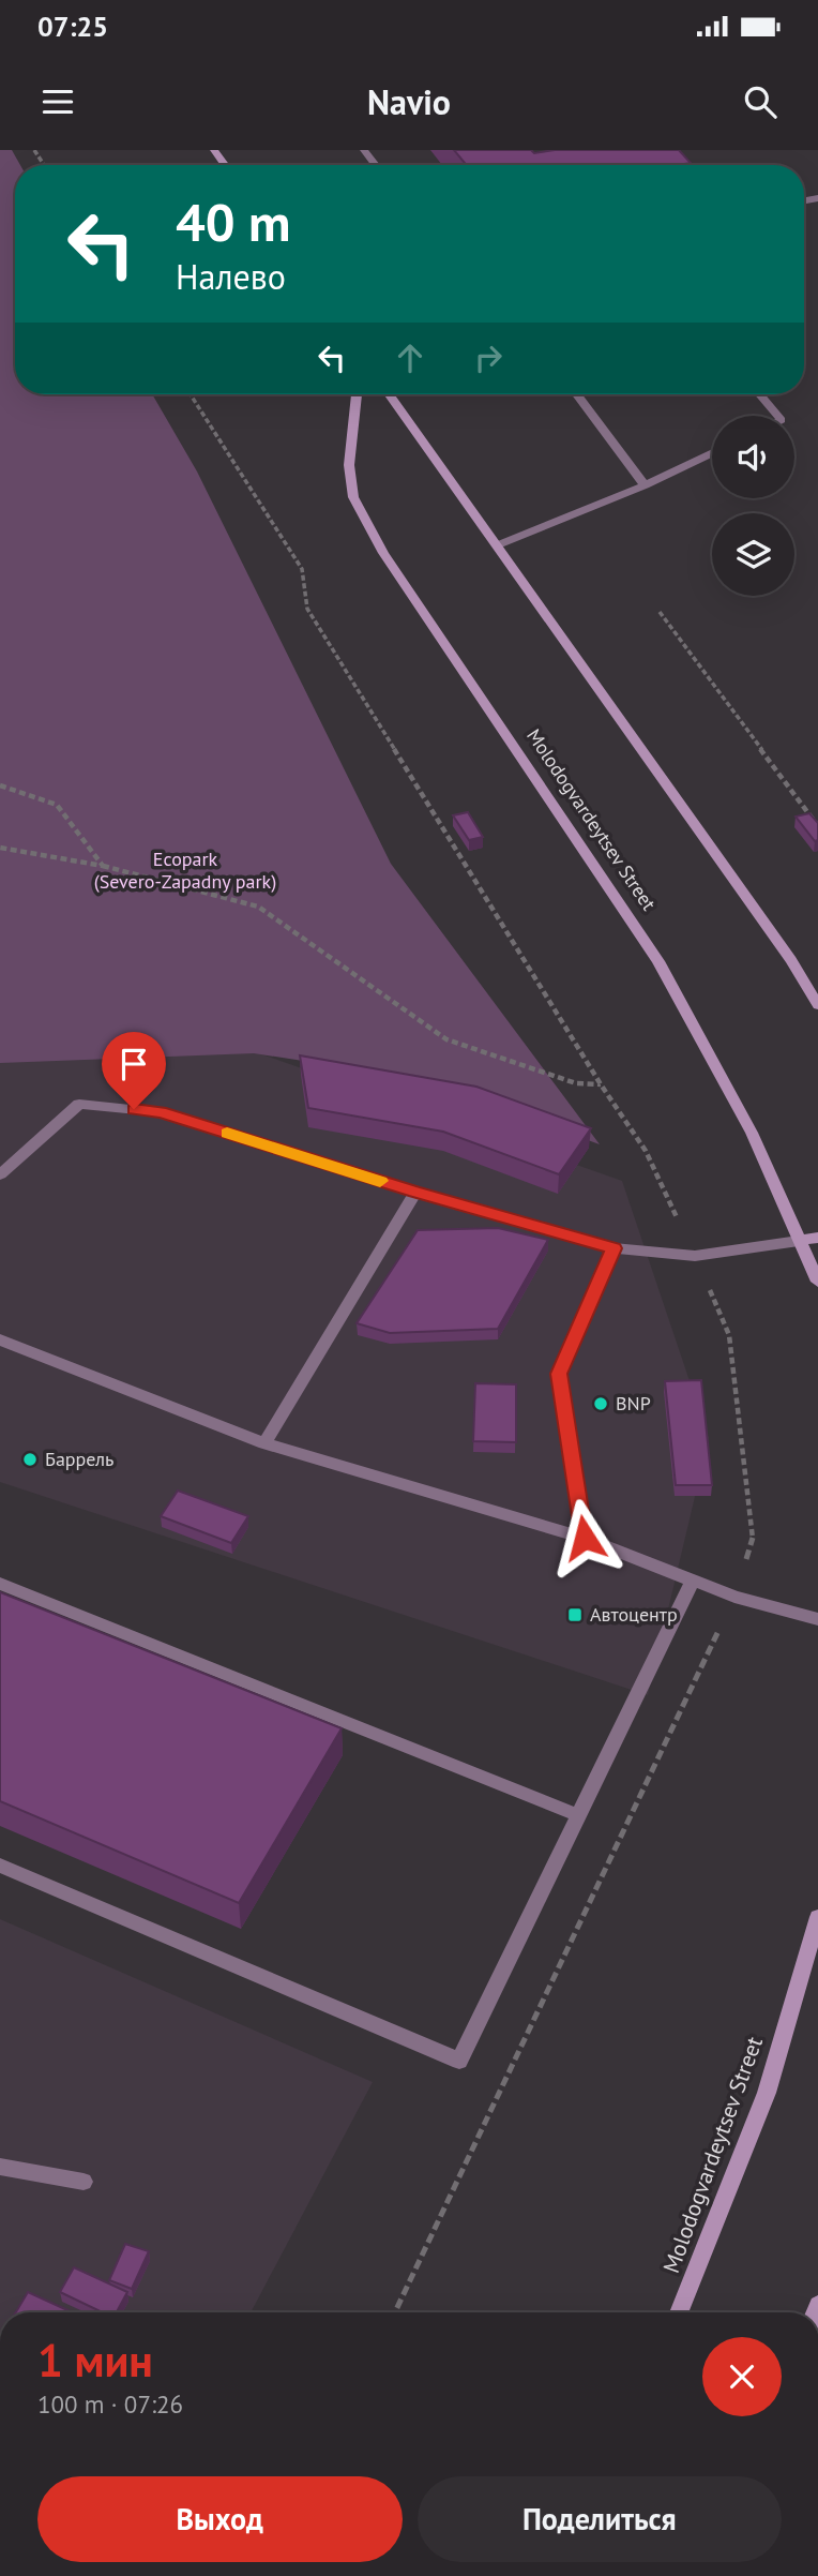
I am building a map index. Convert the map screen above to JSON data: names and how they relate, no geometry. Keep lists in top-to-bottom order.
{
  "streets": {
    "street": ["Molodogvardeytsev Street"]
  },
  "parks": ["Ecopark (Severo-Zapadny park)"],
  "places": {
    "other": ["BNP", "Баррель"],
    "transit": ["Автоцентр"]
  },
  "page": {
    "status": "07:25",
    "header": "Navio",
    "turn": ["40 m", "Налево"],
    "heading": ["1 мин", "100 m · 07:26"],
    "buttons": ["Выход", "Поделиться"]
  }
}
